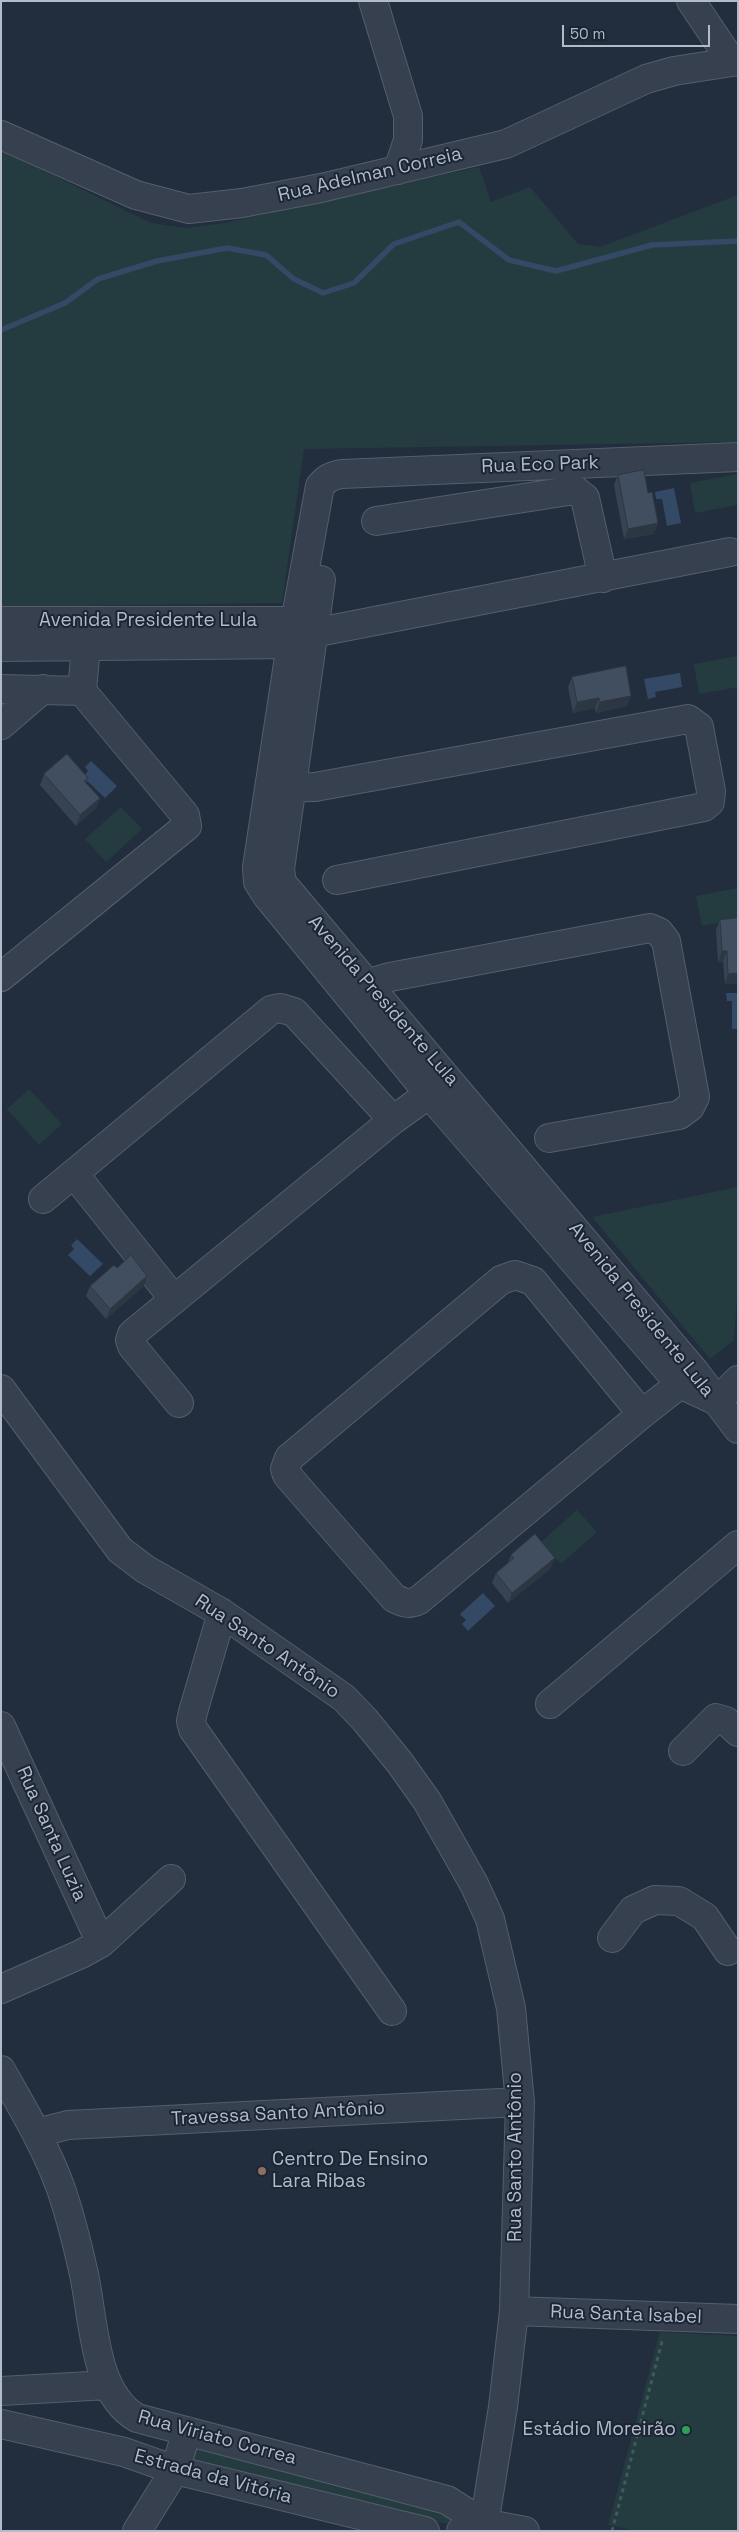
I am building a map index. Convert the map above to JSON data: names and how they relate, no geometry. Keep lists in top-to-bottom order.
{
  "streets": {
    "street": [
      "Rua Adelman Correia",
      "Rua Eco Park",
      "Avenida Presidente Lula",
      "Rua Santo Antônio",
      "Rua Santa Luzia",
      "Travessa Santo Antônio",
      "Rua Santa Isabel",
      "Rua Viriato Correa",
      "Estrada da Vitória"
    ]
  },
  "crossings": [
    ["Rua Eco Park", "Avenida Presidente Lula"],
    ["Rua Santo Antônio", "Travessa Santo Antônio"],
    ["Rua Santo Antônio", "Rua Santa Isabel"],
    ["Rua Santo Antônio", "Rua Viriato Correa"],
    ["Travessa Santo Antônio", "Rua Viriato Correa"]
  ],
  "places": ["Centro De Ensino Lara Ribas", "Estádio Moreirão"],
  "scale_bar": "50 m"
}
